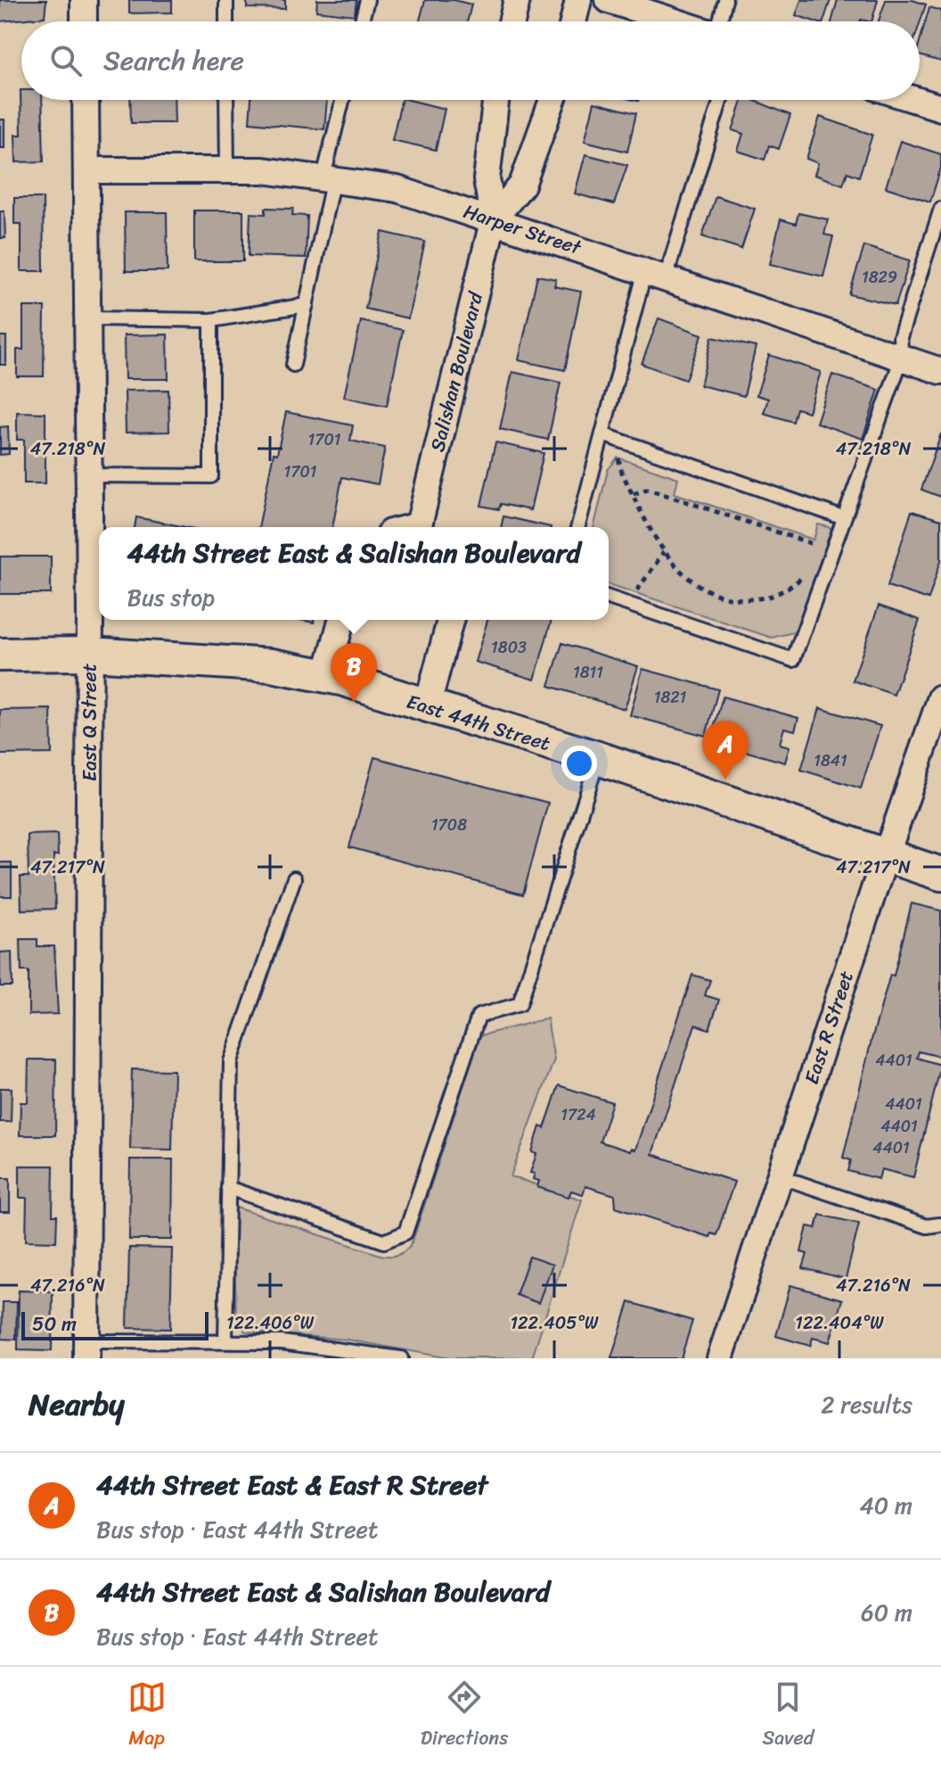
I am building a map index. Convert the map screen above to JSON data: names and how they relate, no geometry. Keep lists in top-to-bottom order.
{
  "streets": {
    "street": [
      "Harper Street",
      "Salishan Boulevard",
      "East Q Street",
      "East 44th Street",
      "East R Street"
    ]
  },
  "crossings": [
    ["Harper Street", "Salishan Boulevard"],
    ["Harper Street", "East Q Street"],
    ["East Q Street", "East 44th Street"],
    ["East 44th Street", "East R Street"]
  ],
  "house_numbers": [
    "1829",
    "1701",
    "1701",
    "1803",
    "1811",
    "1821",
    "1841",
    "1708",
    "4401",
    "4401",
    "1724",
    "4401",
    "4401"
  ],
  "scale_bar": "50 m",
  "page": {
    "search": "Search here",
    "popup": ["44th Street East & Salishan Boulevard", "Bus stop"],
    "pins": ["B", "A"],
    "scale": "50 m",
    "heading": ["Nearby", "2 results"],
    "list": [
      {
        "mark": "A",
        "name": "44th Street East & East R Street",
        "note": "Bus stop · East 44th Street",
        "value": "40 m"
      },
      {
        "mark": "B",
        "name": "44th Street East & Salishan Boulevard",
        "note": "Bus stop · East 44th Street",
        "value": "60 m"
      }
    ],
    "nav": ["Map", "Directions", "Saved"]
  },
  "coordinates": [
    "47.218°N",
    "47.217°N",
    "47.216°N",
    "122.406°W",
    "122.405°W",
    "122.404°W"
  ]
}
